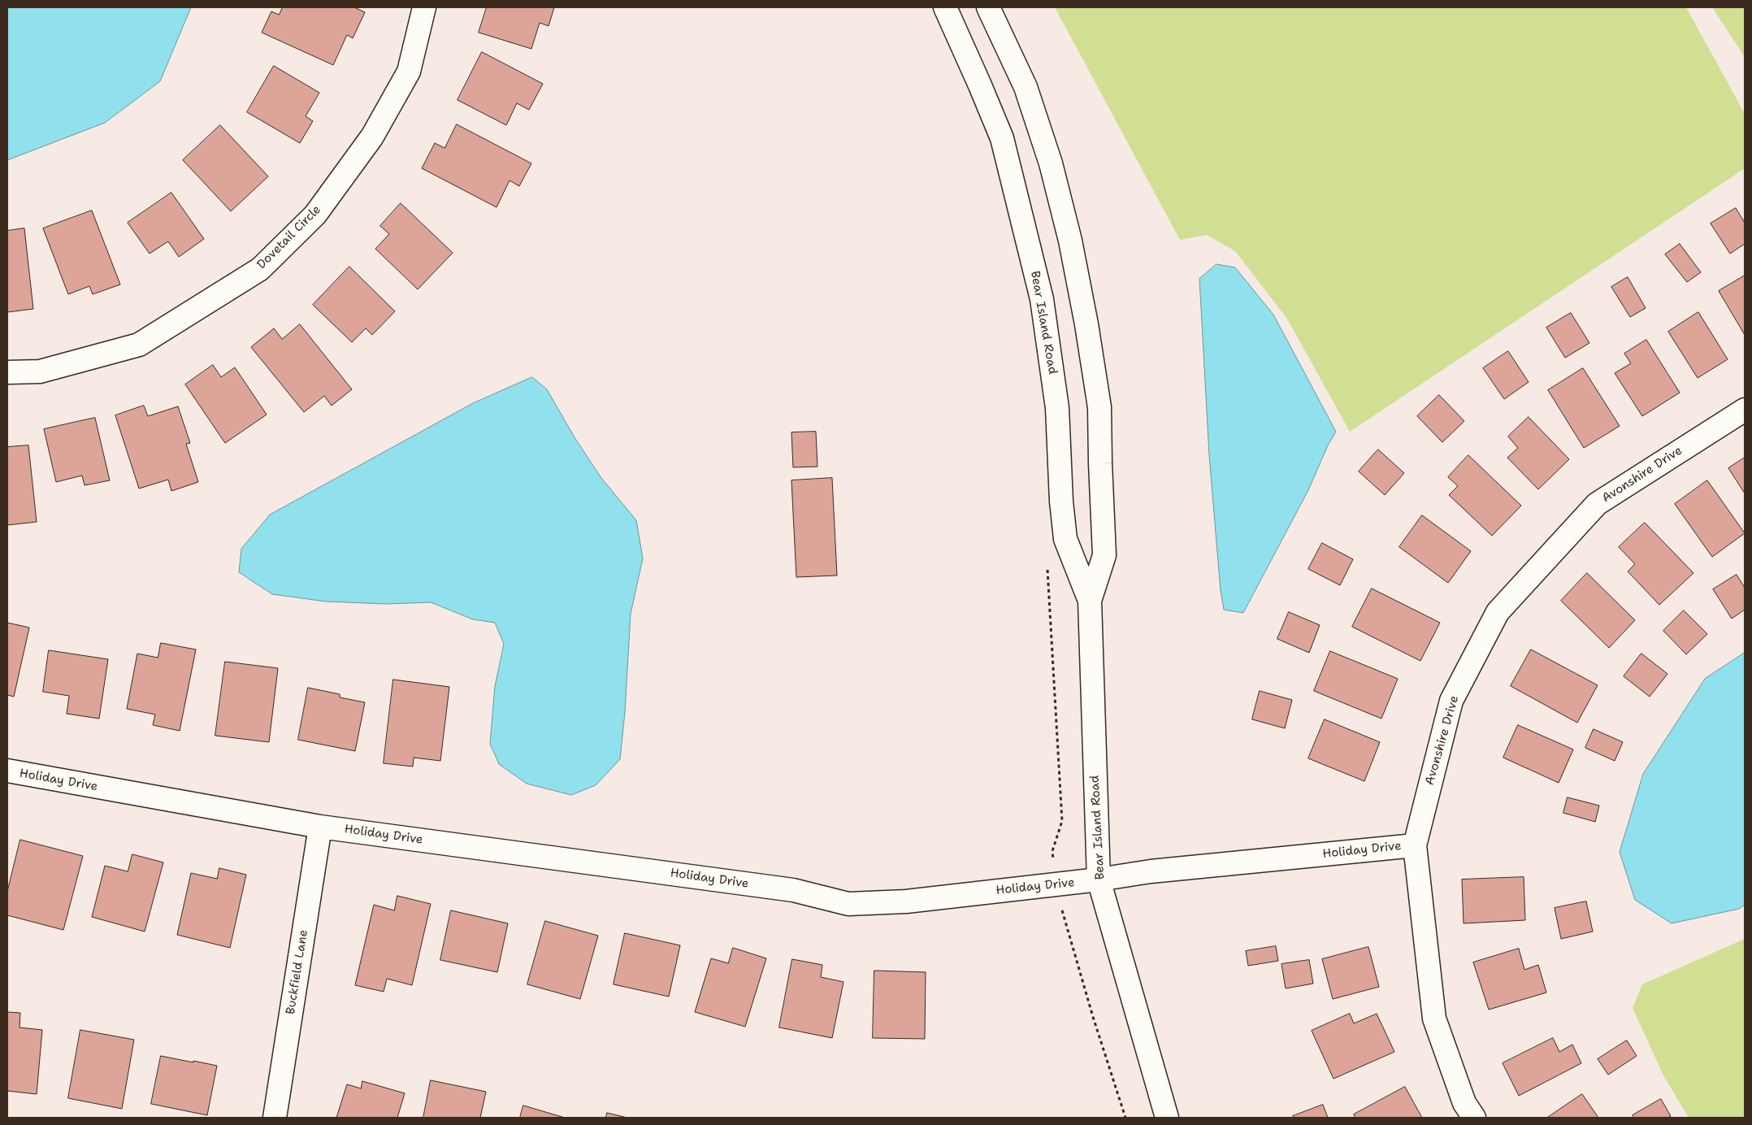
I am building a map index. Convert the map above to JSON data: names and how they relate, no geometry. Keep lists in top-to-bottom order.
{
  "streets": {
    "street": [
      "Dovetail Circle",
      "Bear Island Road",
      "Avonshire Drive",
      "Holiday Drive",
      "Buckfield Lane"
    ]
  },
  "crossings": [
    ["Bear Island Road", "Holiday Drive"],
    ["Avonshire Drive", "Holiday Drive"],
    ["Holiday Drive", "Buckfield Lane"]
  ]
}
